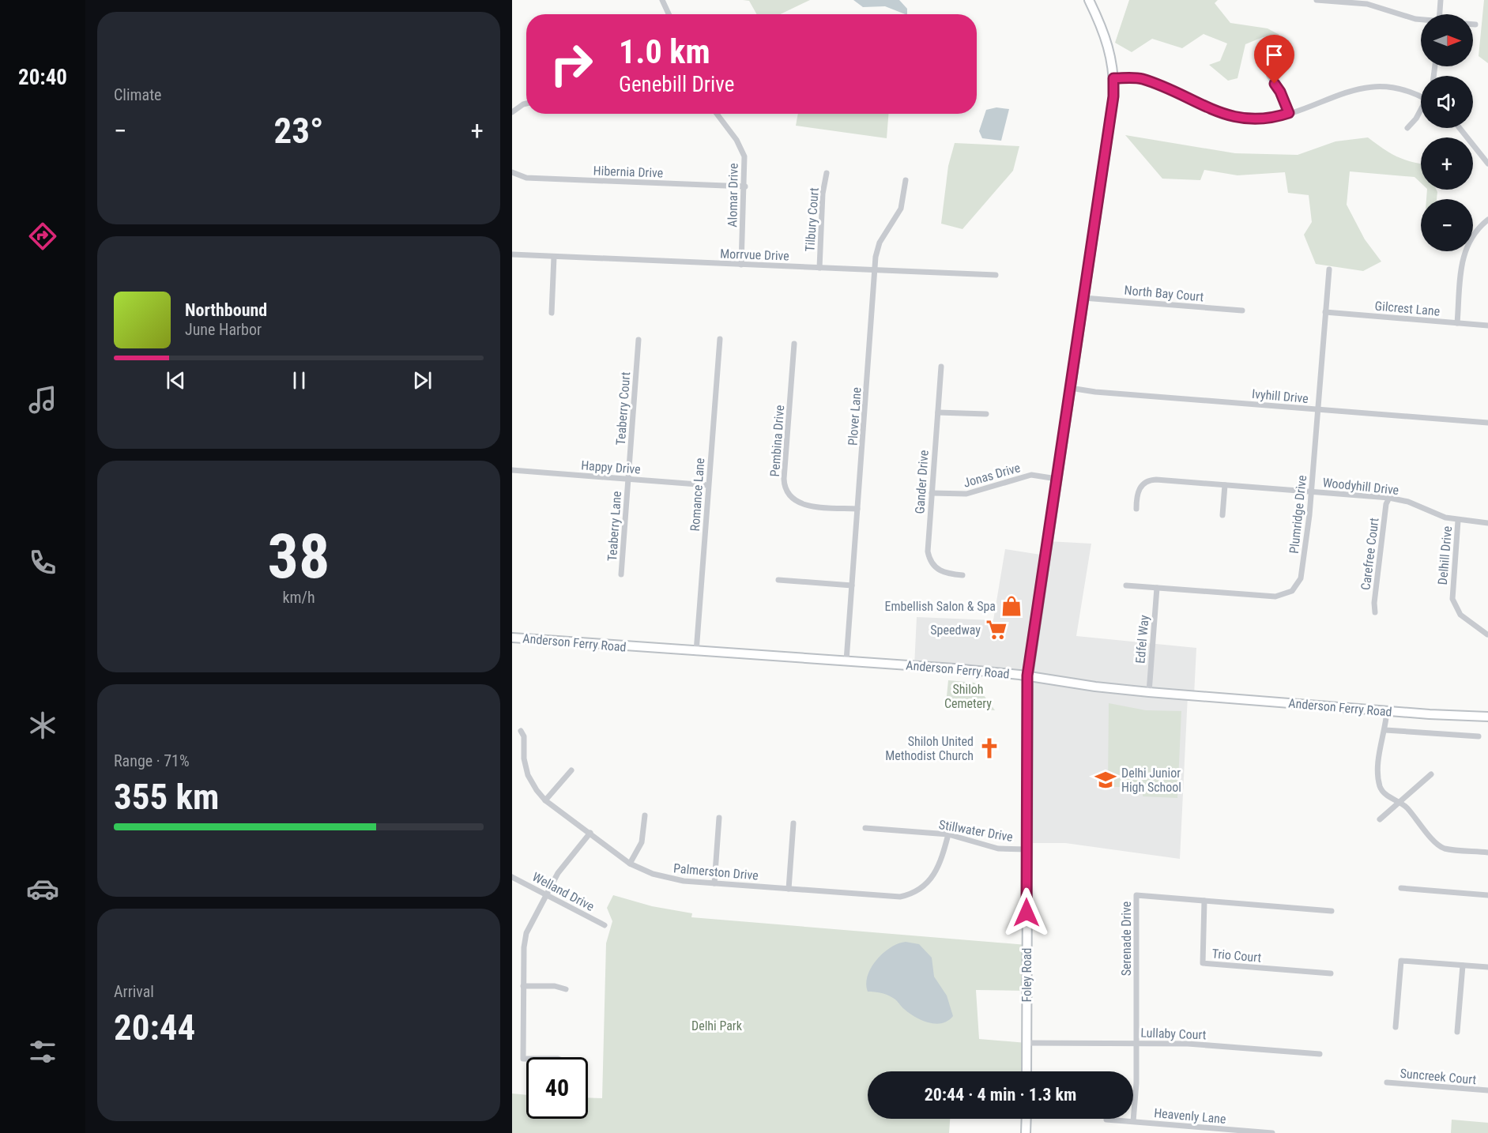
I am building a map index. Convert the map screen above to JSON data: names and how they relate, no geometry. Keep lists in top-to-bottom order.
{
  "streets": {
    "street": [
      "Hibernia Drive",
      "Alomar Drive",
      "Tilbury Court",
      "Morrvue Drive",
      "North Bay Court",
      "Gilcrest Lane",
      "Ivyhill Drive",
      "Teaberry Court",
      "Plover Lane",
      "Pembina Drive",
      "Happy Drive",
      "Jonas Drive",
      "Gander Drive",
      "Woodyhill Drive",
      "Romance Lane",
      "Plumridge Drive",
      "Teaberry Lane",
      "Carefree Court",
      "Delhill Drive",
      "Edfel Way",
      "Anderson Ferry Road",
      "Stillwater Drive",
      "Palmerston Drive",
      "Welland Drive",
      "Serenade Drive",
      "Trio Court",
      "Foley Road",
      "Lullaby Court",
      "Suncreek Court",
      "Heavenly Lane"
    ]
  },
  "crossings": [
    ["Hibernia Drive", "Alomar Drive"],
    ["Alomar Drive", "Morrvue Drive"],
    ["Tilbury Court", "Morrvue Drive"],
    ["Morrvue Drive", "Plover Lane"],
    ["North Bay Court", "Foley Road"],
    ["Gilcrest Lane", "Plumridge Drive"],
    ["Ivyhill Drive", "Plumridge Drive"],
    ["Ivyhill Drive", "Foley Road"],
    ["Teaberry Court", "Happy Drive"],
    ["Teaberry Court", "Teaberry Lane"],
    ["Plover Lane", "Pembina Drive"],
    ["Plover Lane", "Anderson Ferry Road"],
    ["Happy Drive", "Romance Lane"],
    ["Happy Drive", "Teaberry Lane"],
    ["Jonas Drive", "Gander Drive"],
    ["Jonas Drive", "Foley Road"],
    ["Woodyhill Drive", "Plumridge Drive"],
    ["Woodyhill Drive", "Carefree Court"],
    ["Woodyhill Drive", "Delhill Drive"],
    ["Romance Lane", "Anderson Ferry Road"],
    ["Plumridge Drive", "Edfel Way"],
    ["Edfel Way", "Anderson Ferry Road"],
    ["Anderson Ferry Road", "Foley Road"],
    ["Stillwater Drive", "Palmerston Drive"],
    ["Stillwater Drive", "Foley Road"],
    ["Serenade Drive", "Trio Court"],
    ["Serenade Drive", "Lullaby Court"],
    ["Serenade Drive", "Heavenly Lane"],
    ["Foley Road", "Lullaby Court"]
  ],
  "parks": ["Shiloh Cemetery", "Delhi Park"],
  "places": {
    "shop": ["Embellish Salon & Spa"],
    "supermarket": ["Speedway"],
    "church": ["Shiloh United Methodist Church"],
    "school or university": ["Delhi Junior High School"]
  },
  "north": "right",
  "page": {
    "tabs": "20:40",
    "tile": [
      "Climate",
      ["38", "km/h"],
      ["Range · 71%", "355 km"],
      ["Arrival", "20:44"]
    ],
    "map_buttons": ["+", "−"],
    "turn": ["1.0 km", "Genebill Drive"],
    "heat": ["−", "23°", "+"],
    "song": ["Northbound", "June Harbor"],
    "limit": "40",
    "trip": "20:44 · 4 min · 1.3 km"
  }
}
